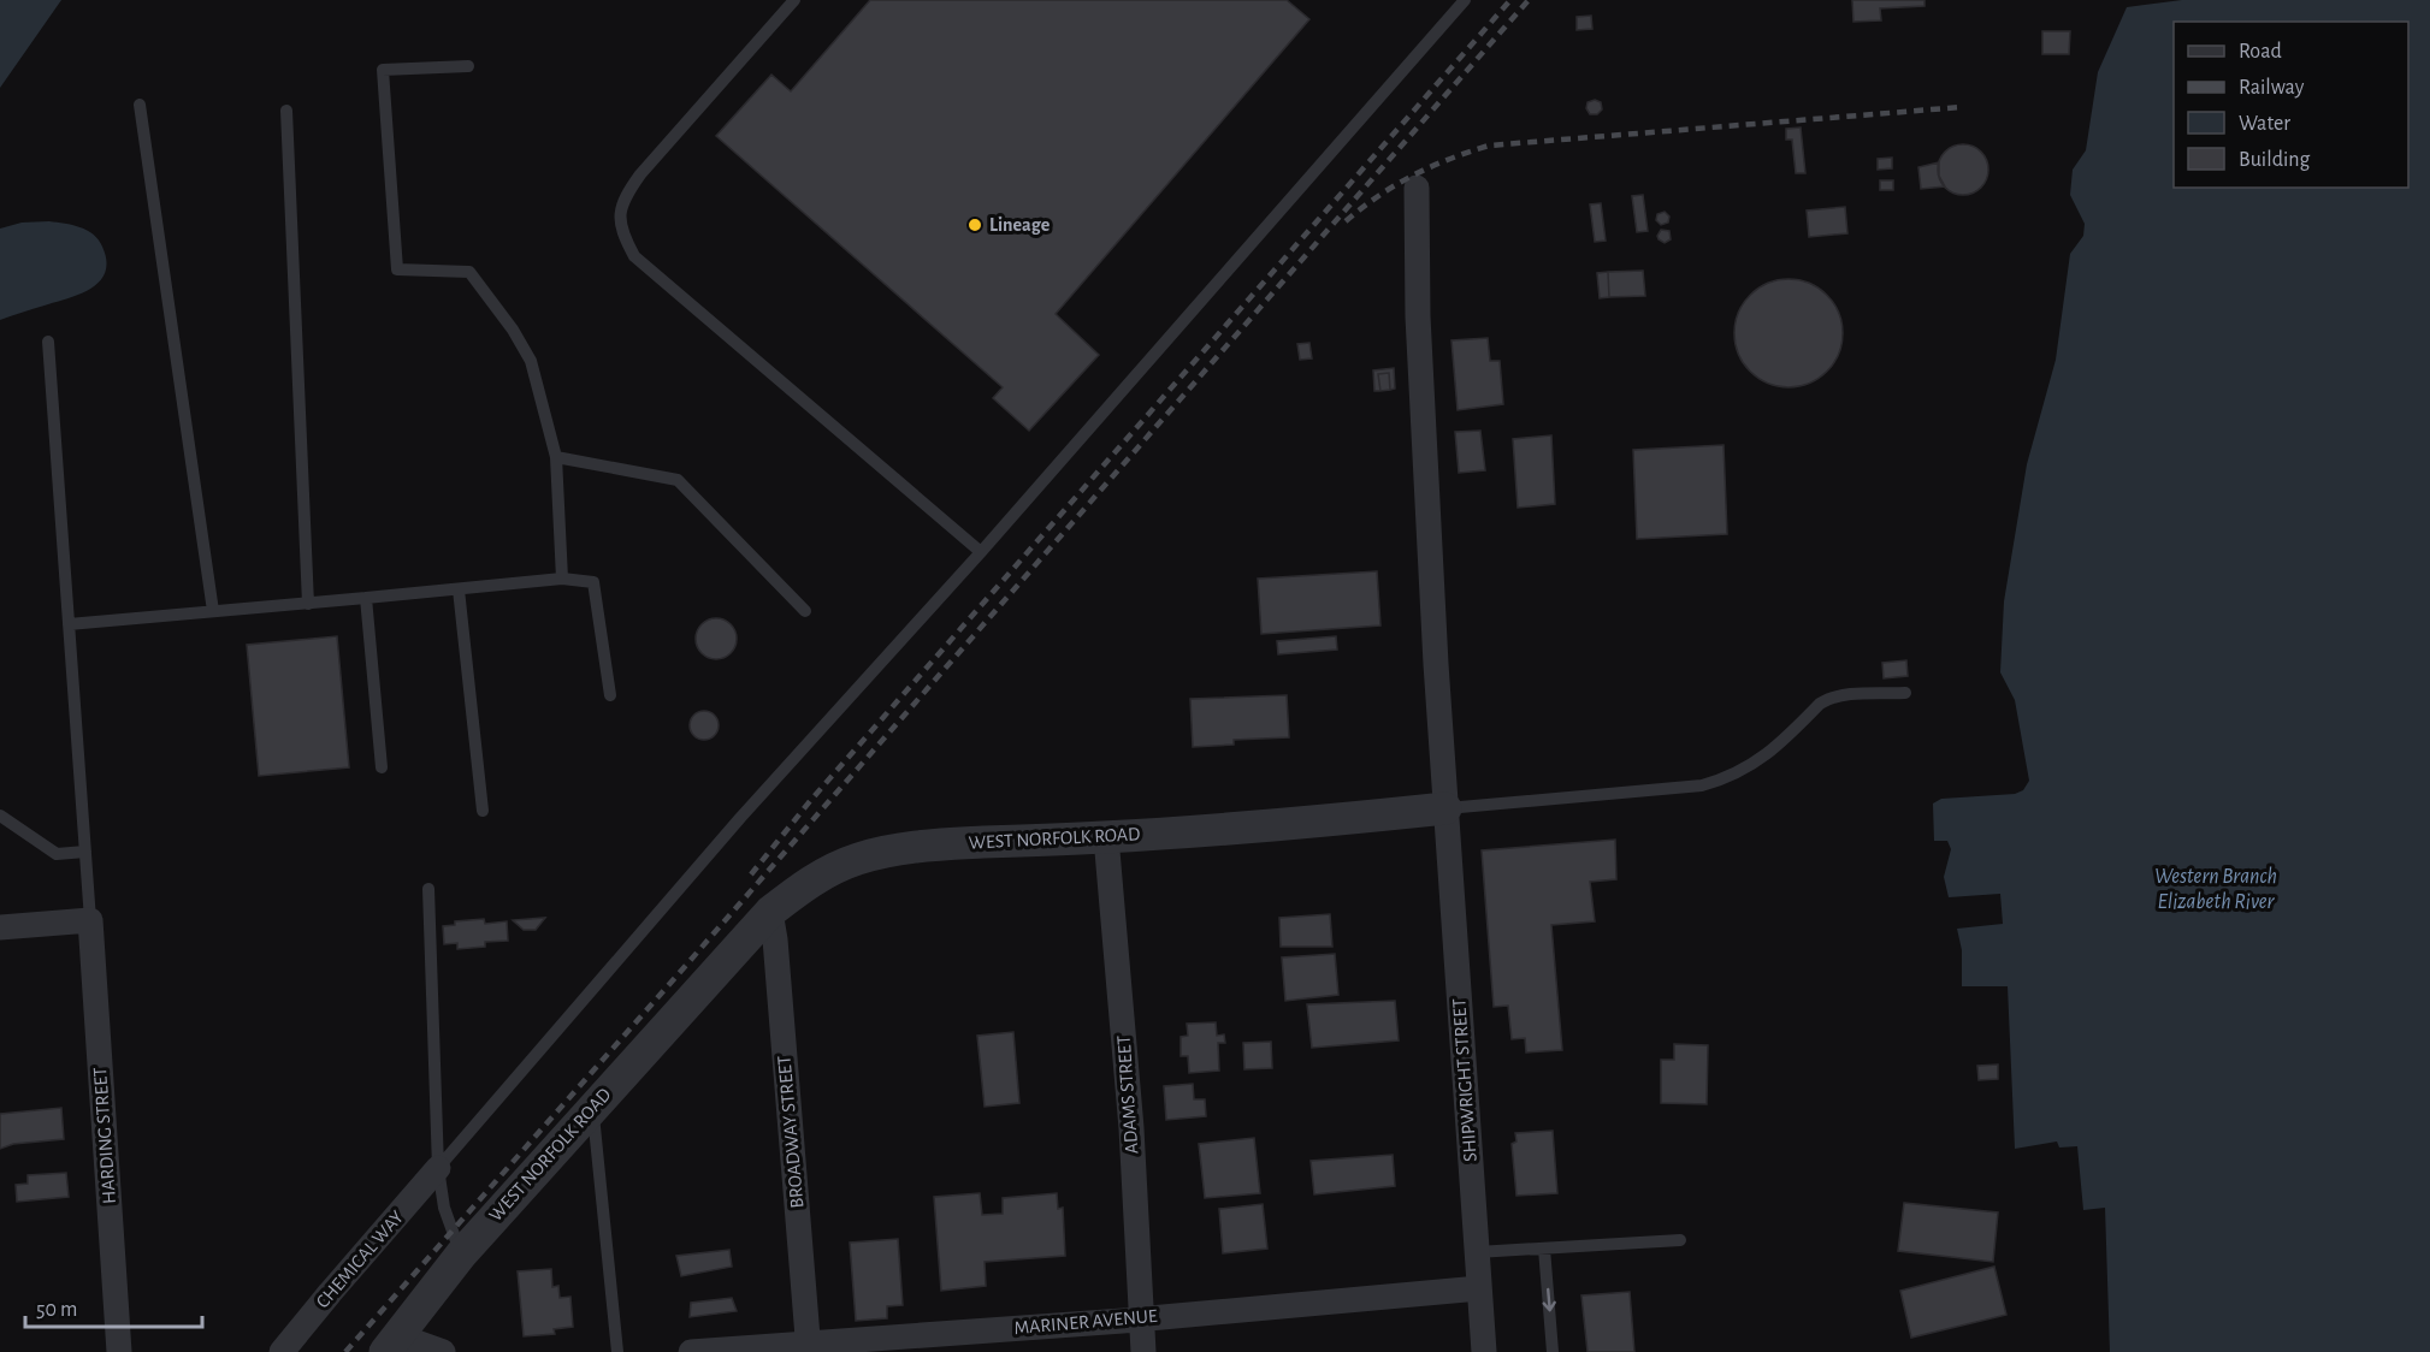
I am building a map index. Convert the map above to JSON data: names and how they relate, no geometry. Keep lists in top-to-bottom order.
{
  "streets": {
    "street": [
      "WEST NORFOLK ROAD",
      "SHIPWRIGHT STREET",
      "ADAMS STREET",
      "BROADWAY STREET",
      "HARDING STREET",
      "CHEMICAL WAY",
      "MARINER AVENUE"
    ]
  },
  "crossings": [
    ["WEST NORFOLK ROAD", "SHIPWRIGHT STREET"],
    ["WEST NORFOLK ROAD", "ADAMS STREET"],
    ["WEST NORFOLK ROAD", "BROADWAY STREET"],
    ["SHIPWRIGHT STREET", "MARINER AVENUE"],
    ["ADAMS STREET", "MARINER AVENUE"],
    ["BROADWAY STREET", "MARINER AVENUE"]
  ],
  "water": ["Western Branch Elizabeth River"],
  "places": ["Lineage"],
  "legend": [
    "Road",
    "Railway",
    "Water",
    "Building"
  ],
  "scale_bar": "50 m"
}
